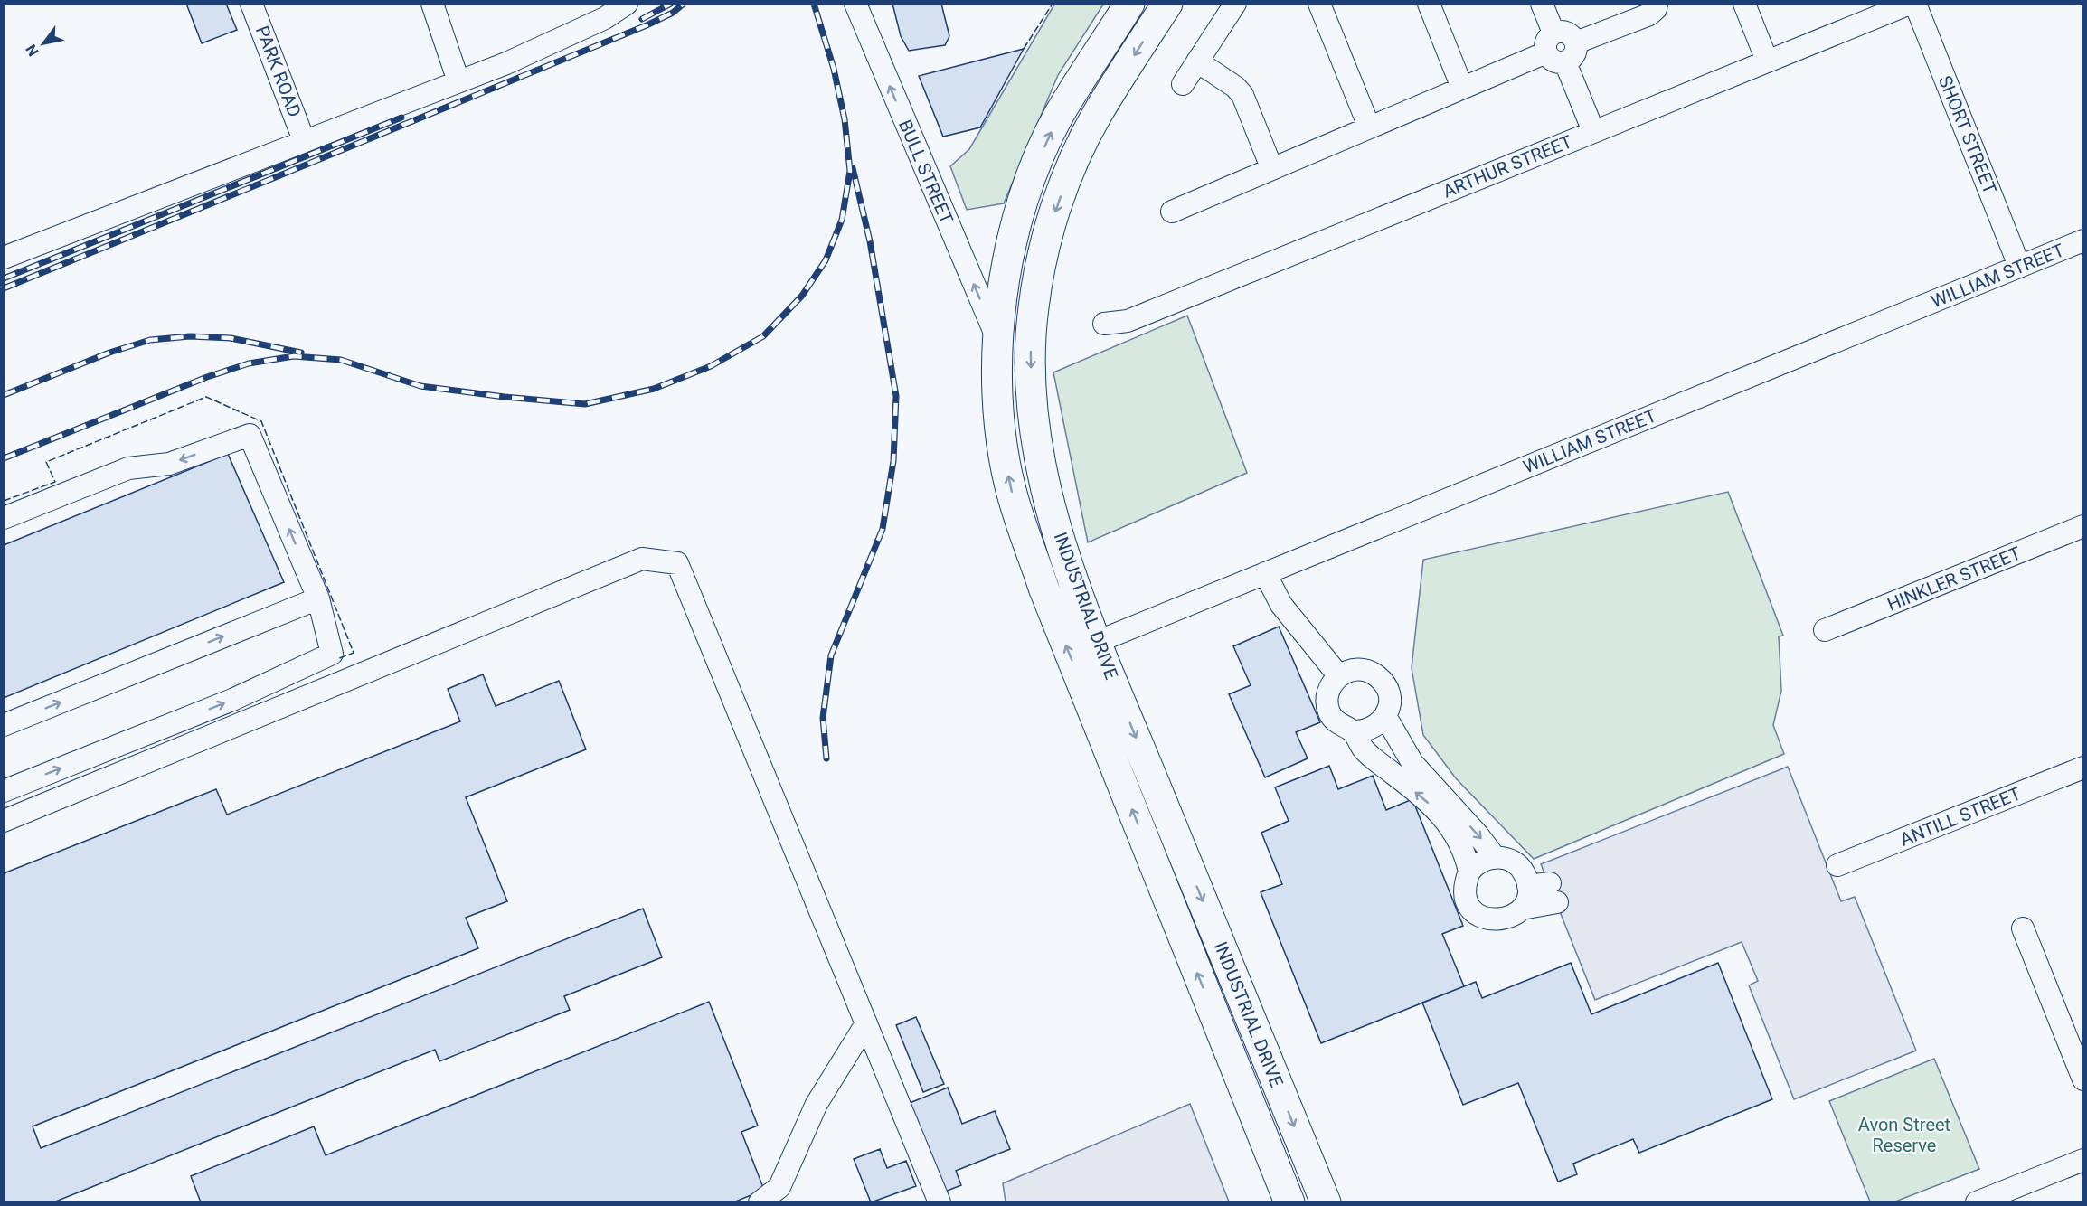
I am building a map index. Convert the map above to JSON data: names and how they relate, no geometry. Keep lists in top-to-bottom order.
{
  "streets": {
    "highway": ["INDUSTRIAL DRIVE"],
    "street": [
      "PARK ROAD",
      "SHORT STREET",
      "ARTHUR STREET",
      "BULL STREET",
      "WILLIAM STREET",
      "HINKLER STREET",
      "ANTILL STREET"
    ]
  },
  "crossings": [
    ["SHORT STREET", "WILLIAM STREET"],
    ["BULL STREET", "INDUSTRIAL DRIVE"],
    ["WILLIAM STREET", "INDUSTRIAL DRIVE"]
  ],
  "one_way": ["BULL STREET"],
  "parks": ["Avon Street Reserve"],
  "north": "bottom left"
}
